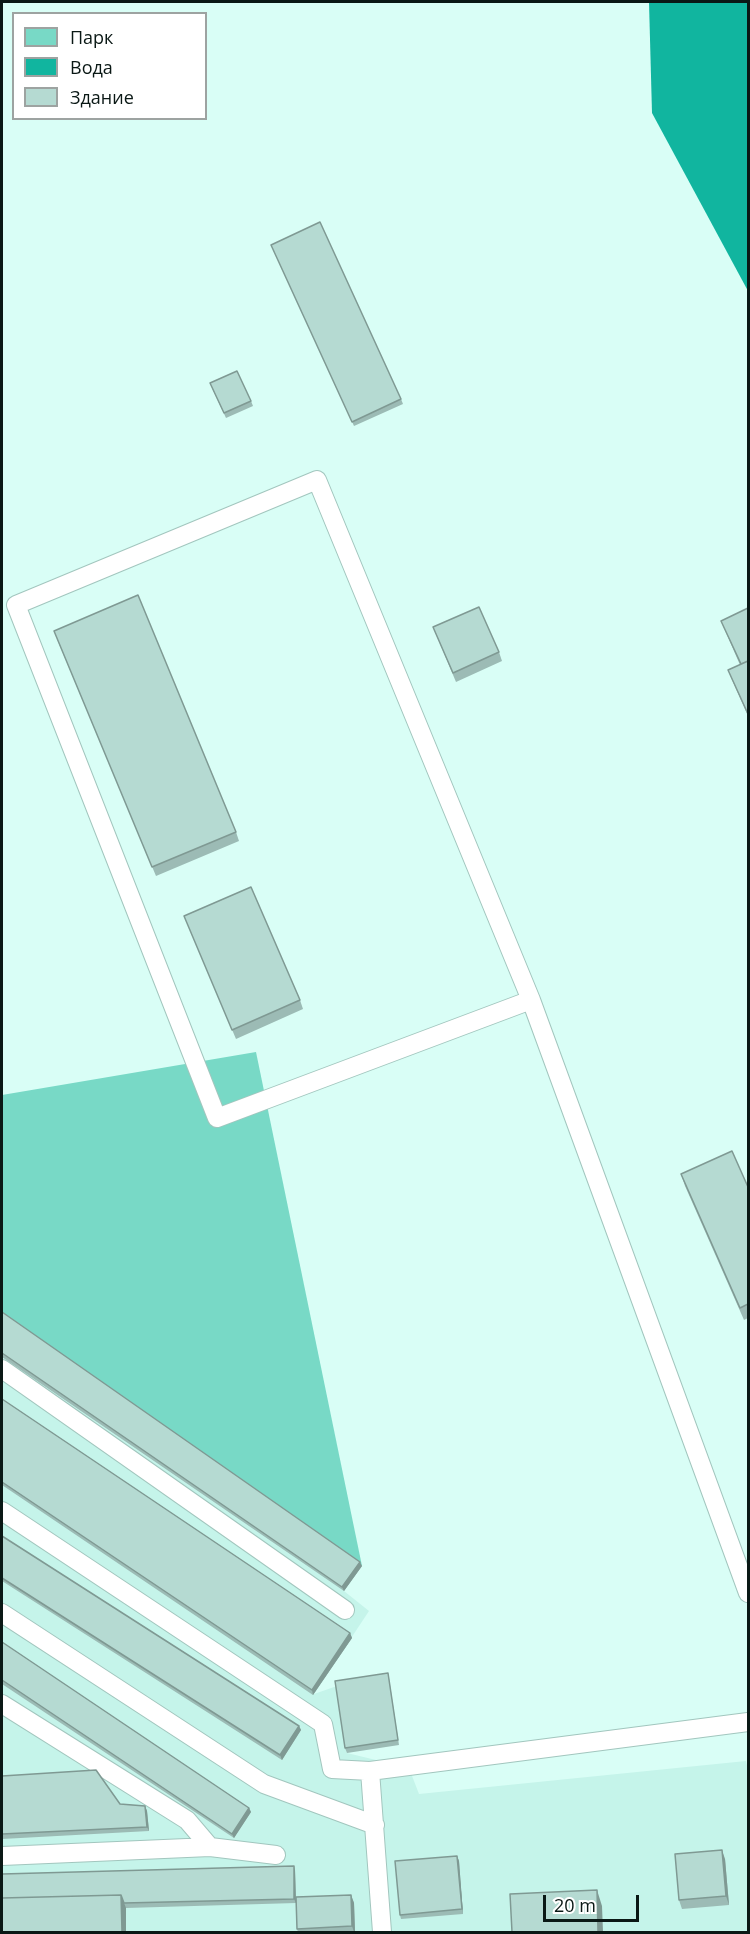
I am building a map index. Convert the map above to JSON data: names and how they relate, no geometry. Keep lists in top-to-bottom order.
{
  "legend": ["Парк", "Вода", "Здание"],
  "scale_bar": "20 m"
}
